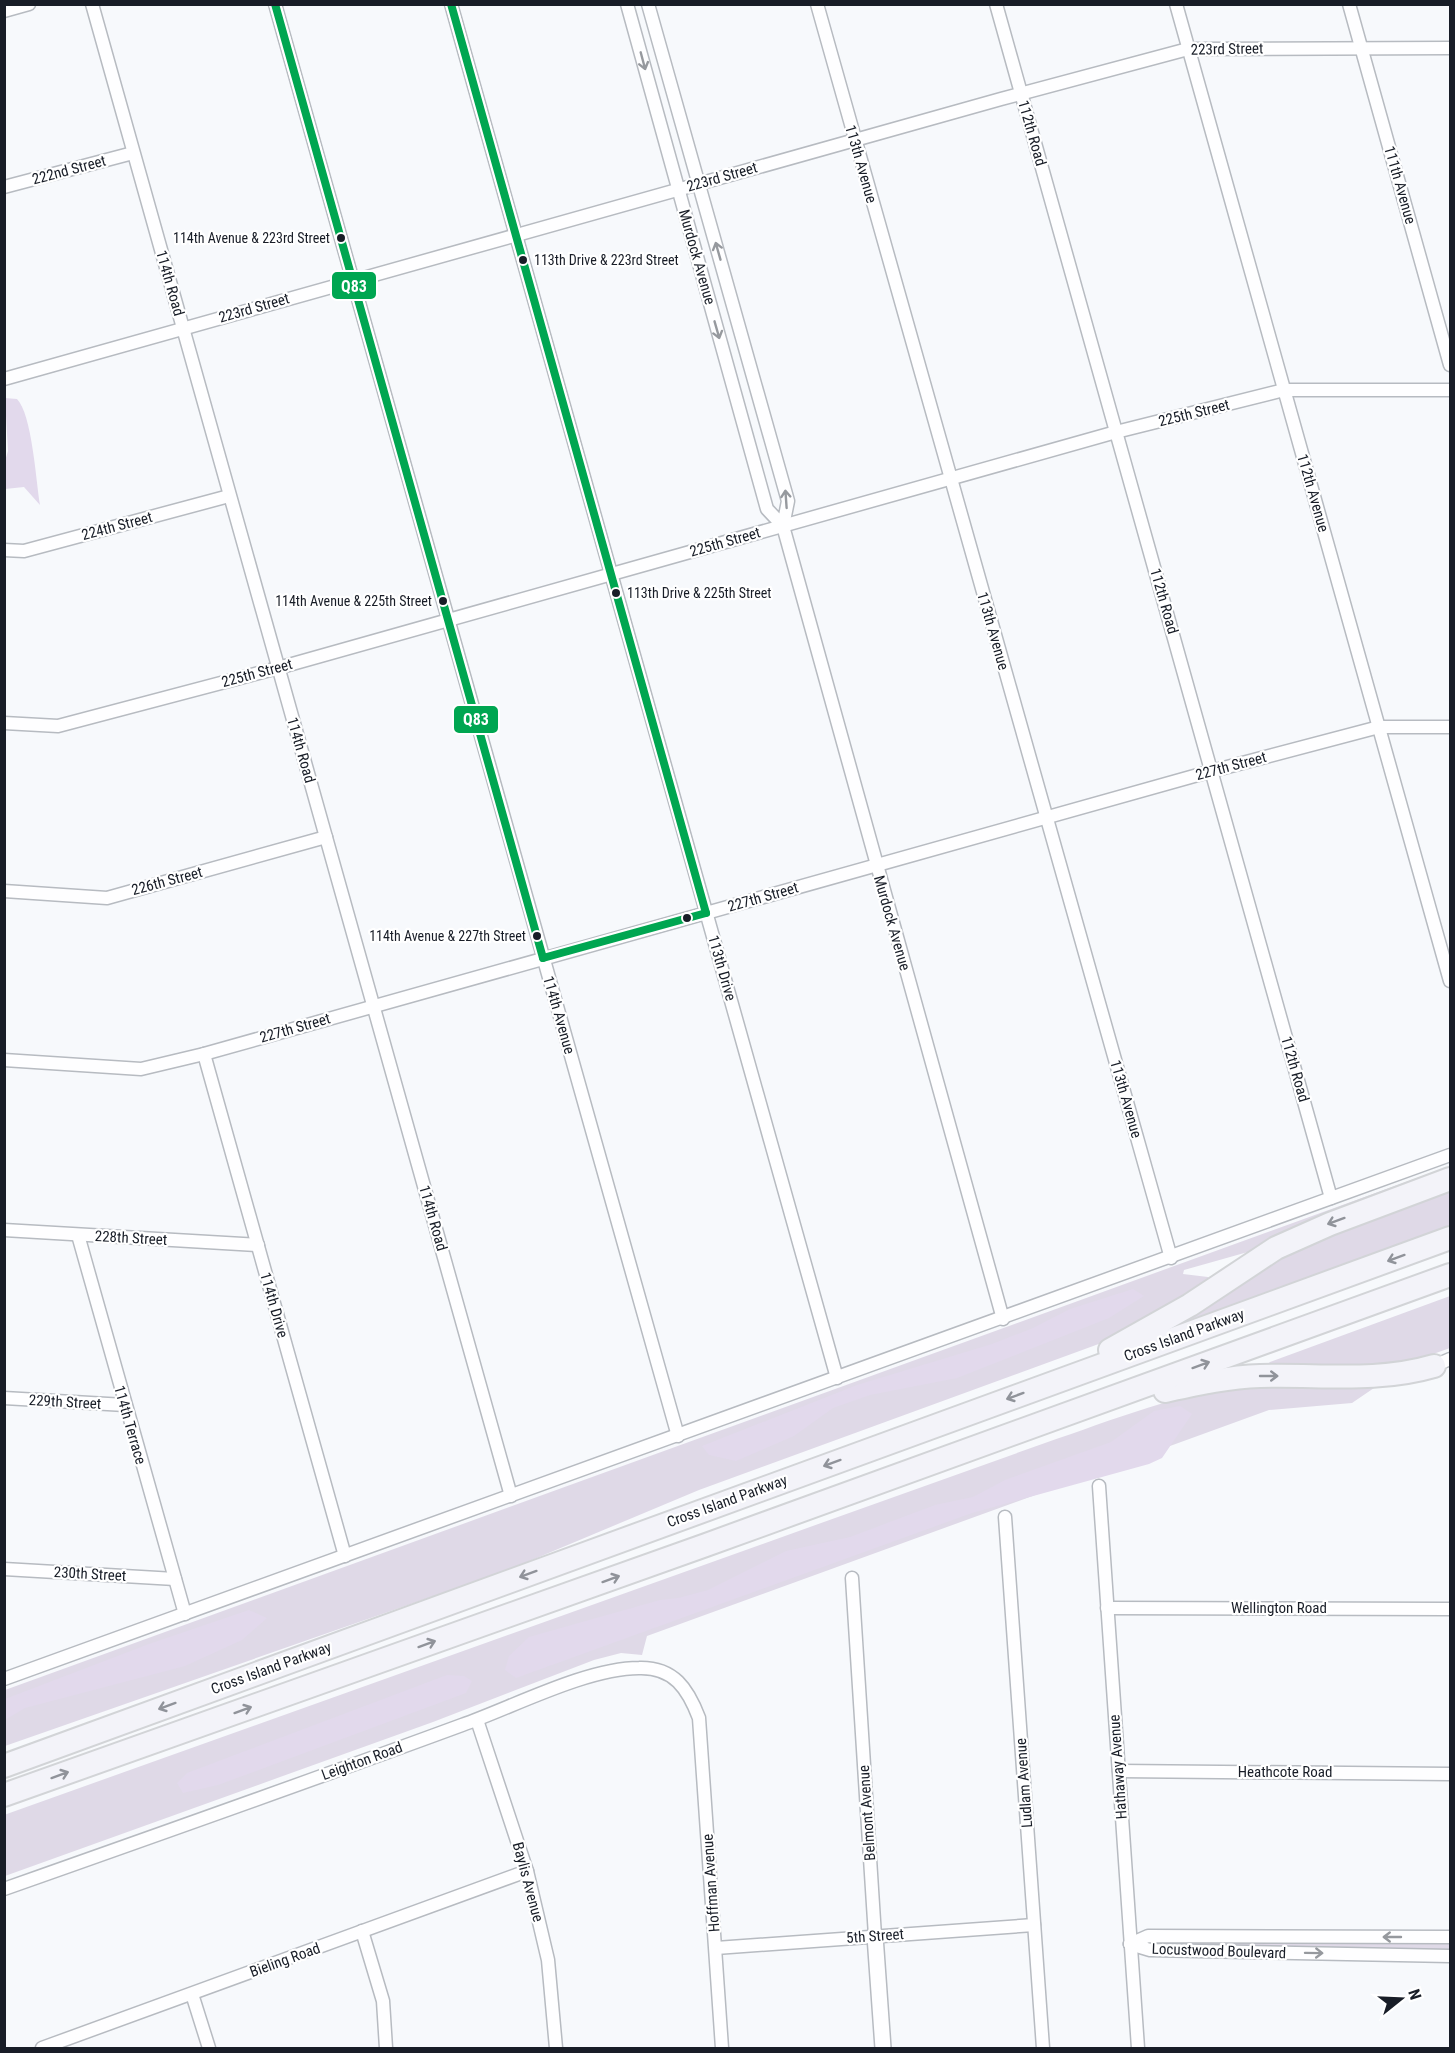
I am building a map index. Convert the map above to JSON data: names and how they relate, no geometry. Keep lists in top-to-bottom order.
{
  "streets": {
    "highway": ["Cross Island Parkway"],
    "street": [
      "223rd Street",
      "112th Road",
      "113th Avenue",
      "222nd Street",
      "111th Avenue",
      "Murdock Avenue",
      "114th Road",
      "225th Street",
      "112th Avenue",
      "224th Street",
      "227th Street",
      "226th Street",
      "113th Drive",
      "114th Avenue",
      "228th Street",
      "114th Drive",
      "229th Street",
      "114th Terrace",
      "230th Street",
      "Wellington Road",
      "Leighton Road",
      "Hathaway Avenue",
      "Heathcote Road",
      "Ludlam Avenue",
      "Belmont Avenue",
      "Baylis Avenue",
      "Hoffman Avenue",
      "5th Street",
      "Locustwood Boulevard",
      "Bieling Road"
    ]
  },
  "crossings": [
    ["223rd Street", "112th Road"],
    ["223rd Street", "113th Avenue"],
    ["223rd Street", "111th Avenue"],
    ["223rd Street", "Murdock Avenue"],
    ["223rd Street", "114th Road"],
    ["223rd Street", "112th Avenue"],
    ["223rd Street", "113th Drive"],
    ["223rd Street", "114th Avenue"],
    ["112th Road", "225th Street"],
    ["112th Road", "227th Street"],
    ["113th Avenue", "225th Street"],
    ["113th Avenue", "227th Street"],
    ["222nd Street", "114th Road"],
    ["Murdock Avenue", "225th Street"],
    ["Murdock Avenue", "227th Street"],
    ["114th Road", "225th Street"],
    ["114th Road", "224th Street"],
    ["114th Road", "227th Street"],
    ["114th Road", "226th Street"],
    ["225th Street", "112th Avenue"],
    ["225th Street", "113th Drive"],
    ["225th Street", "114th Avenue"],
    ["112th Avenue", "227th Street"],
    ["227th Street", "113th Drive"],
    ["227th Street", "114th Avenue"],
    ["227th Street", "114th Drive"],
    ["228th Street", "114th Drive"],
    ["228th Street", "114th Terrace"],
    ["229th Street", "114th Terrace"],
    ["114th Terrace", "230th Street"],
    ["Wellington Road", "Hathaway Avenue"],
    ["Leighton Road", "Baylis Avenue"],
    ["Leighton Road", "Hoffman Avenue"],
    ["Hathaway Avenue", "Heathcote Road"],
    ["Hathaway Avenue", "Locustwood Boulevard"],
    ["Ludlam Avenue", "5th Street"],
    ["Belmont Avenue", "5th Street"],
    ["Baylis Avenue", "Bieling Road"],
    ["Hoffman Avenue", "5th Street"]
  ],
  "places": [
    "114th Avenue & 223rd Street",
    "113th Drive & 223rd Street",
    "113th Drive & 225th Street",
    "114th Avenue & 225th Street",
    "114th Avenue & 227th Street"
  ],
  "lines": ["transit line Q83"],
  "north": "right"
}
